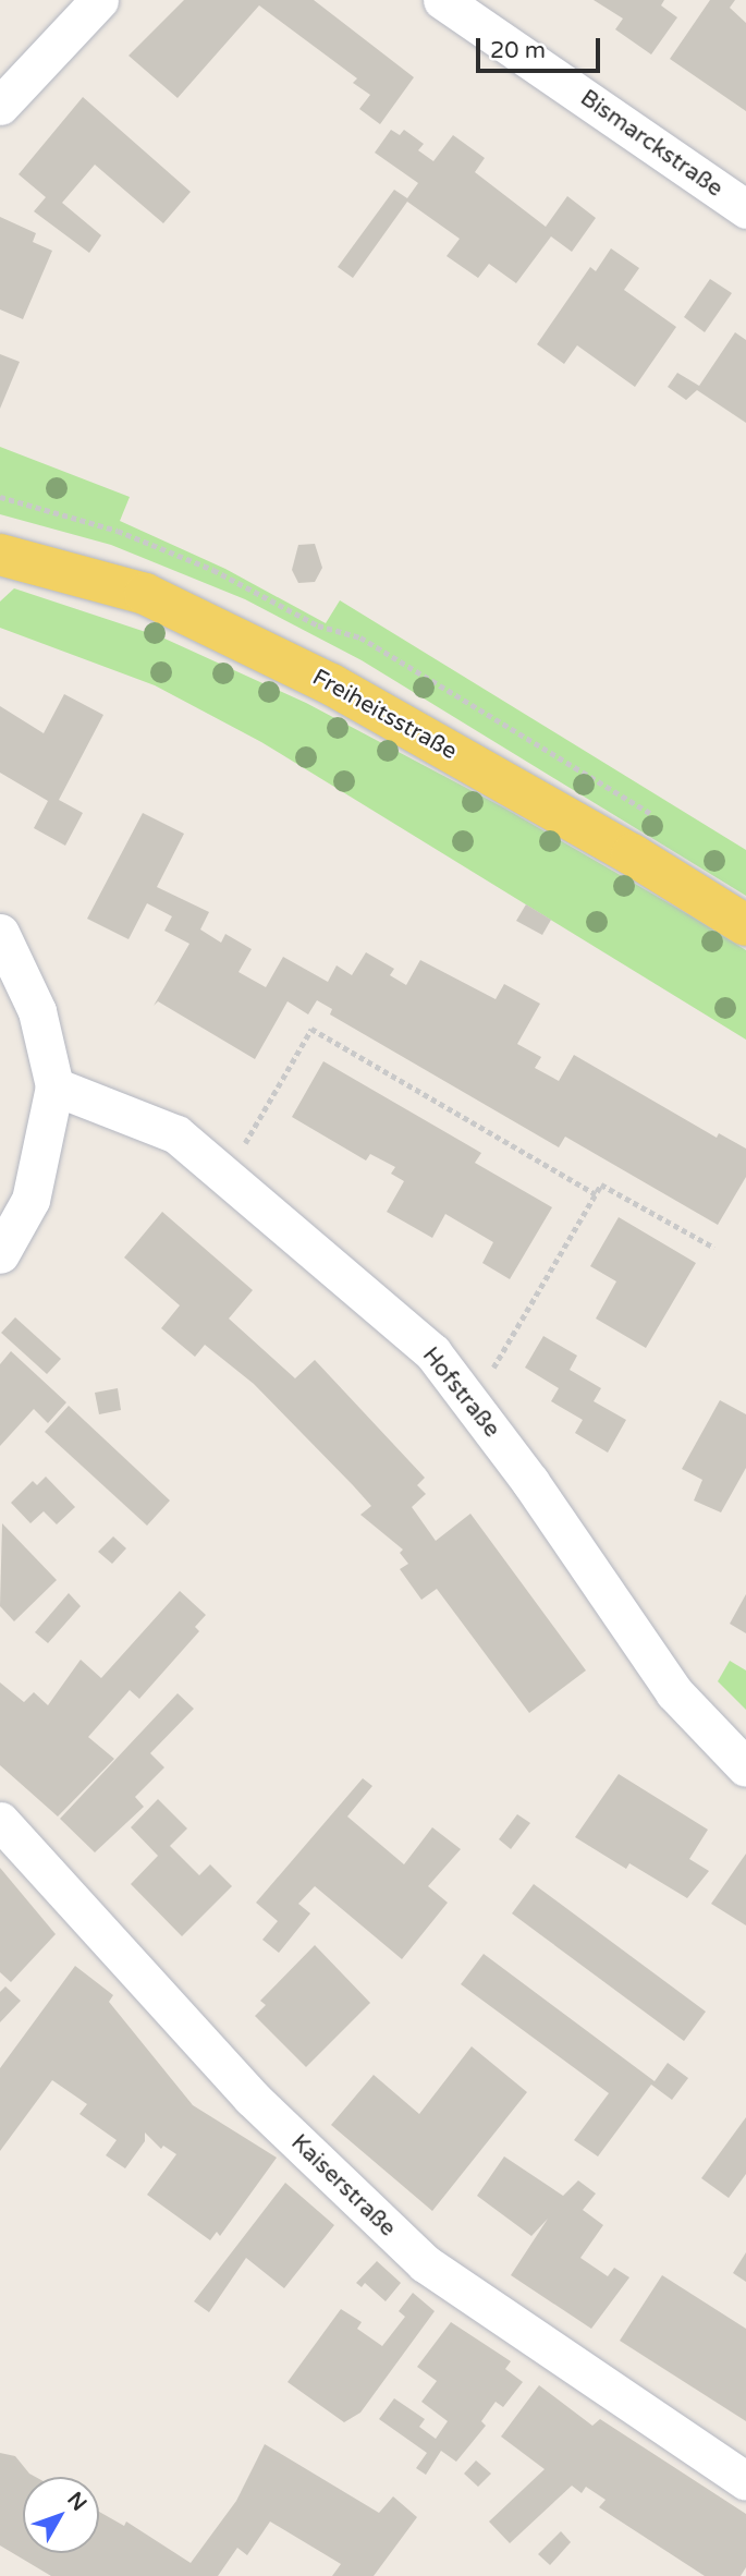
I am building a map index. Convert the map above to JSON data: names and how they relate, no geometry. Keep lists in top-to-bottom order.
{
  "streets": {
    "main road": ["Freiheitsstraße"],
    "street": ["Bismarckstraße", "Hofstraße", "Kaiserstraße"]
  },
  "scale_bar": "20 m",
  "north": "top right"
}
